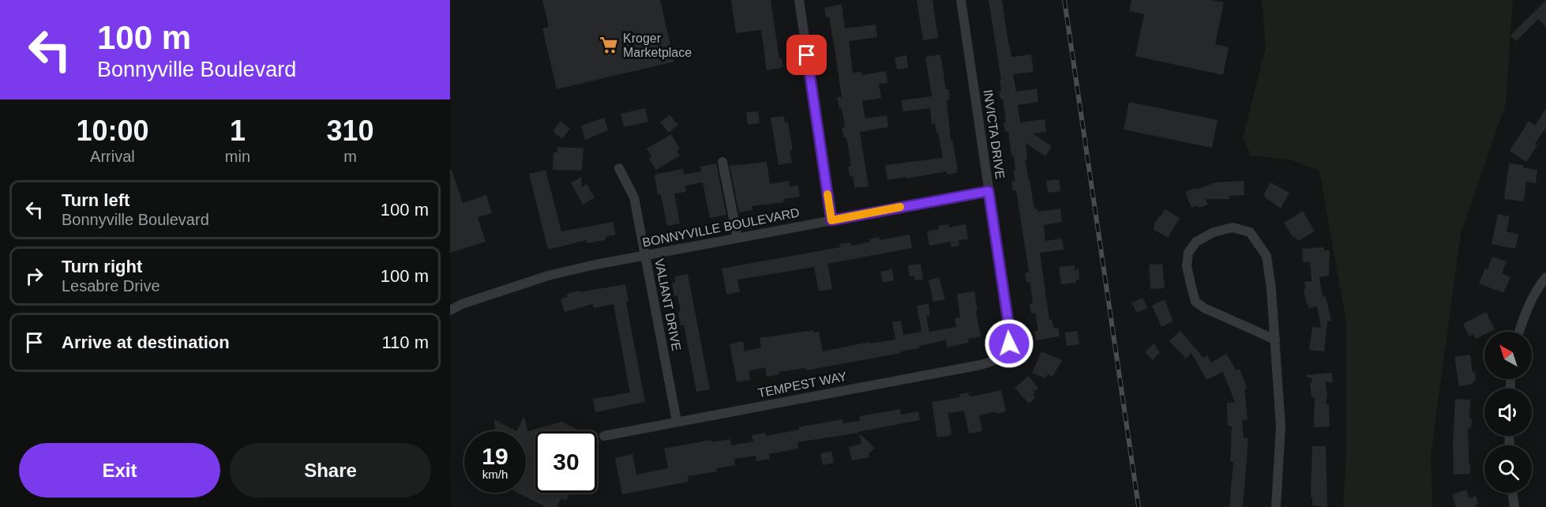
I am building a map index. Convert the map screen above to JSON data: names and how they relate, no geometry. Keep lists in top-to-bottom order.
{
  "streets": {
    "street": [
      "INVICTA DRIVE",
      "BONNYVILLE BOULEVARD",
      "VALIANT DRIVE",
      "TEMPEST WAY"
    ]
  },
  "crossings": [
    ["INVICTA DRIVE", "BONNYVILLE BOULEVARD"],
    ["INVICTA DRIVE", "TEMPEST WAY"],
    ["BONNYVILLE BOULEVARD", "VALIANT DRIVE"],
    ["VALIANT DRIVE", "TEMPEST WAY"]
  ],
  "places": {
    "supermarket": ["Kroger Marketplace"]
  },
  "north": "top left",
  "page": {
    "turn": ["100 m", "Bonnyville Boulevard"],
    "eta": [
      "10:00",
      "Arrival",
      "1",
      "min",
      "310",
      "m"
    ],
    "list": [
      {
        "name": "Turn left",
        "note": "Bonnyville Boulevard",
        "value": "100 m"
      },
      {
        "name": "Turn right",
        "note": "Lesabre Drive",
        "value": "100 m"
      },
      {
        "name": "Arrive at destination",
        "value": "110 m"
      }
    ],
    "speed": "19 km/h",
    "limit": "30",
    "buttons": ["Exit", "Share"]
  }
}
